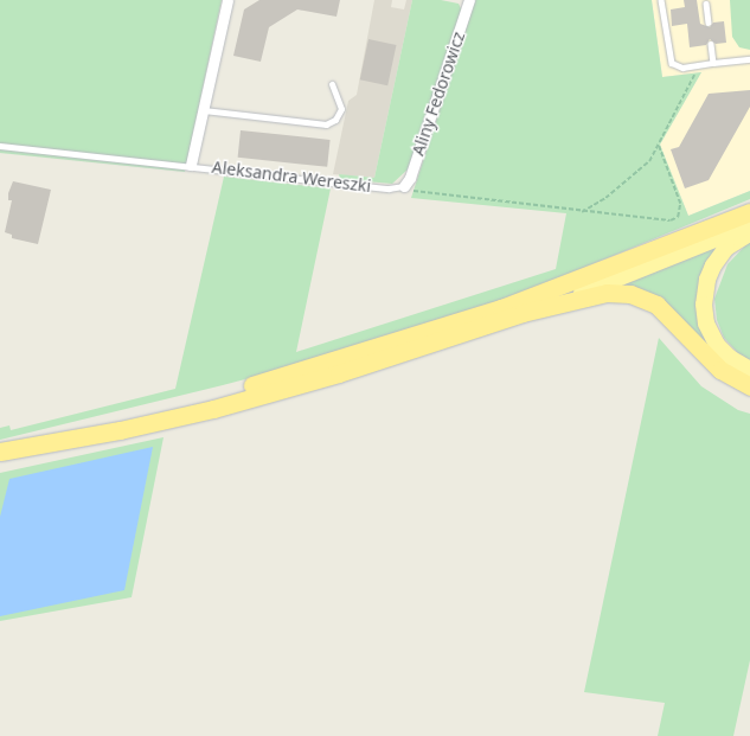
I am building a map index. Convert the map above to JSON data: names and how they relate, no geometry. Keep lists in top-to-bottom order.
{
  "streets": {
    "street": ["Aliny Fedorowicz"],
    "lane": ["Aleksandra Wereszki"]
  },
  "crossings": [
    ["Aliny Fedorowicz", "Aleksandra Wereszki"]
  ]
}
